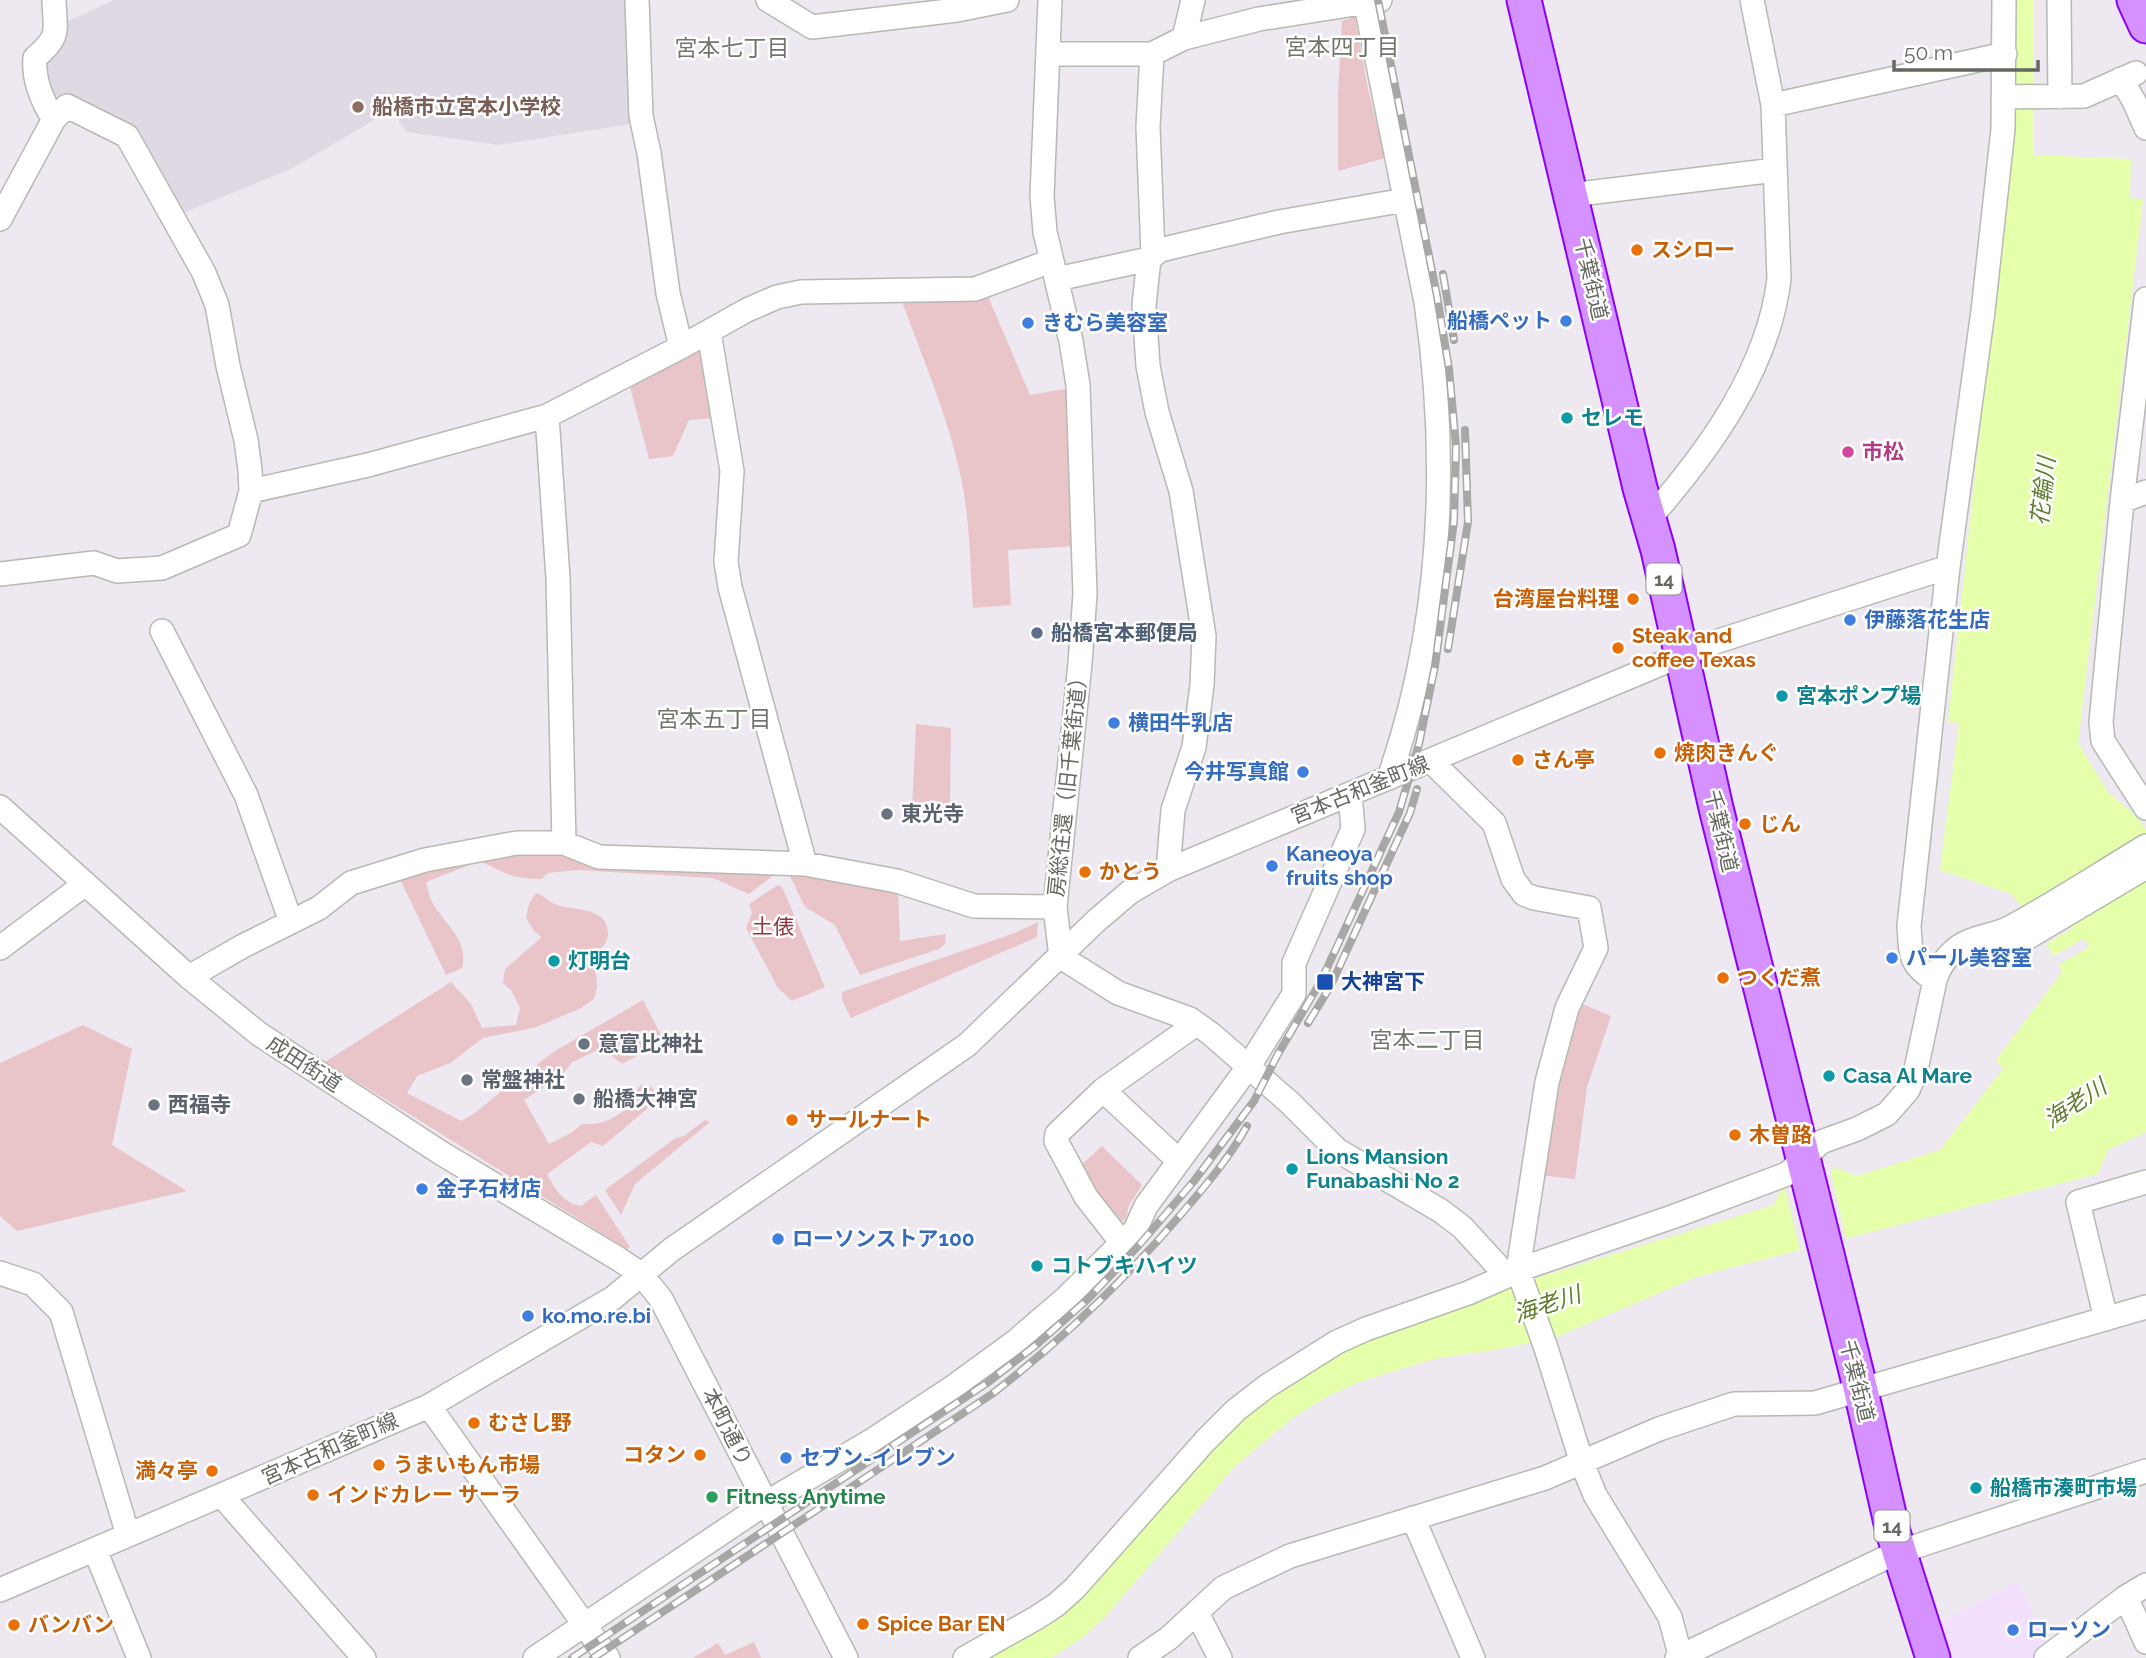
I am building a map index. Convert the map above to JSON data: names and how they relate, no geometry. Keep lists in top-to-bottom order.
{
  "streets": {
    "highway": ["千葉街道", "14"],
    "street": [
      "房総往還（旧千葉街道）",
      "宮本古和釜町線",
      "成田街道",
      "本町通り"
    ]
  },
  "crossings": [
    ["千葉街道", "宮本古和釜町線"],
    ["房総往還（旧千葉街道）", "宮本古和釜町線"],
    ["宮本古和釜町線", "成田街道"],
    ["宮本古和釜町線", "本町通り"],
    ["成田街道", "本町通り"]
  ],
  "districts": [
    "宮本四丁目",
    "宮本七丁目",
    "宮本五丁目",
    "宮本二丁目"
  ],
  "water": ["花輪川", "海老川"],
  "parks": ["土俵"],
  "places": {
    "other": [
      "船橋市立宮本小学校",
      "スシロー",
      "船橋ペット",
      "きむら美容室",
      "セレモ",
      "市松",
      "台湾屋台料理",
      "伊藤落花生店",
      "船橋宮本郵便局",
      "Steak and coffee Texas",
      "宮本ポンプ場",
      "横田牛乳店",
      "焼肉きんぐ",
      "さん亭",
      "今井写真館",
      "東光寺",
      "じん",
      "Kaneoya fruits shop",
      "かとう",
      "パール美容室",
      "灯明台",
      "つくだ煮",
      "意富比神社",
      "Casa Al Mare",
      "常盤神社",
      "船橋大神宮",
      "西福寺",
      "サールナート",
      "木曽路",
      "Lions Mansion Funabashi No 2",
      "金子石材店",
      "ローソンストア100",
      "コトブキハイツ",
      "ko.mo.re.bi",
      "むさし野",
      "コタン",
      "セブン-イレブン",
      "うまいもん市場",
      "満々亭",
      "船橋市湊町市場",
      "インドカレー サーラ",
      "Fitness Anytime",
      "Spice Bar EN",
      "バンバン",
      "ローソン"
    ],
    "transit": ["大神宮下"]
  },
  "scale_bar": "50 m"
}
